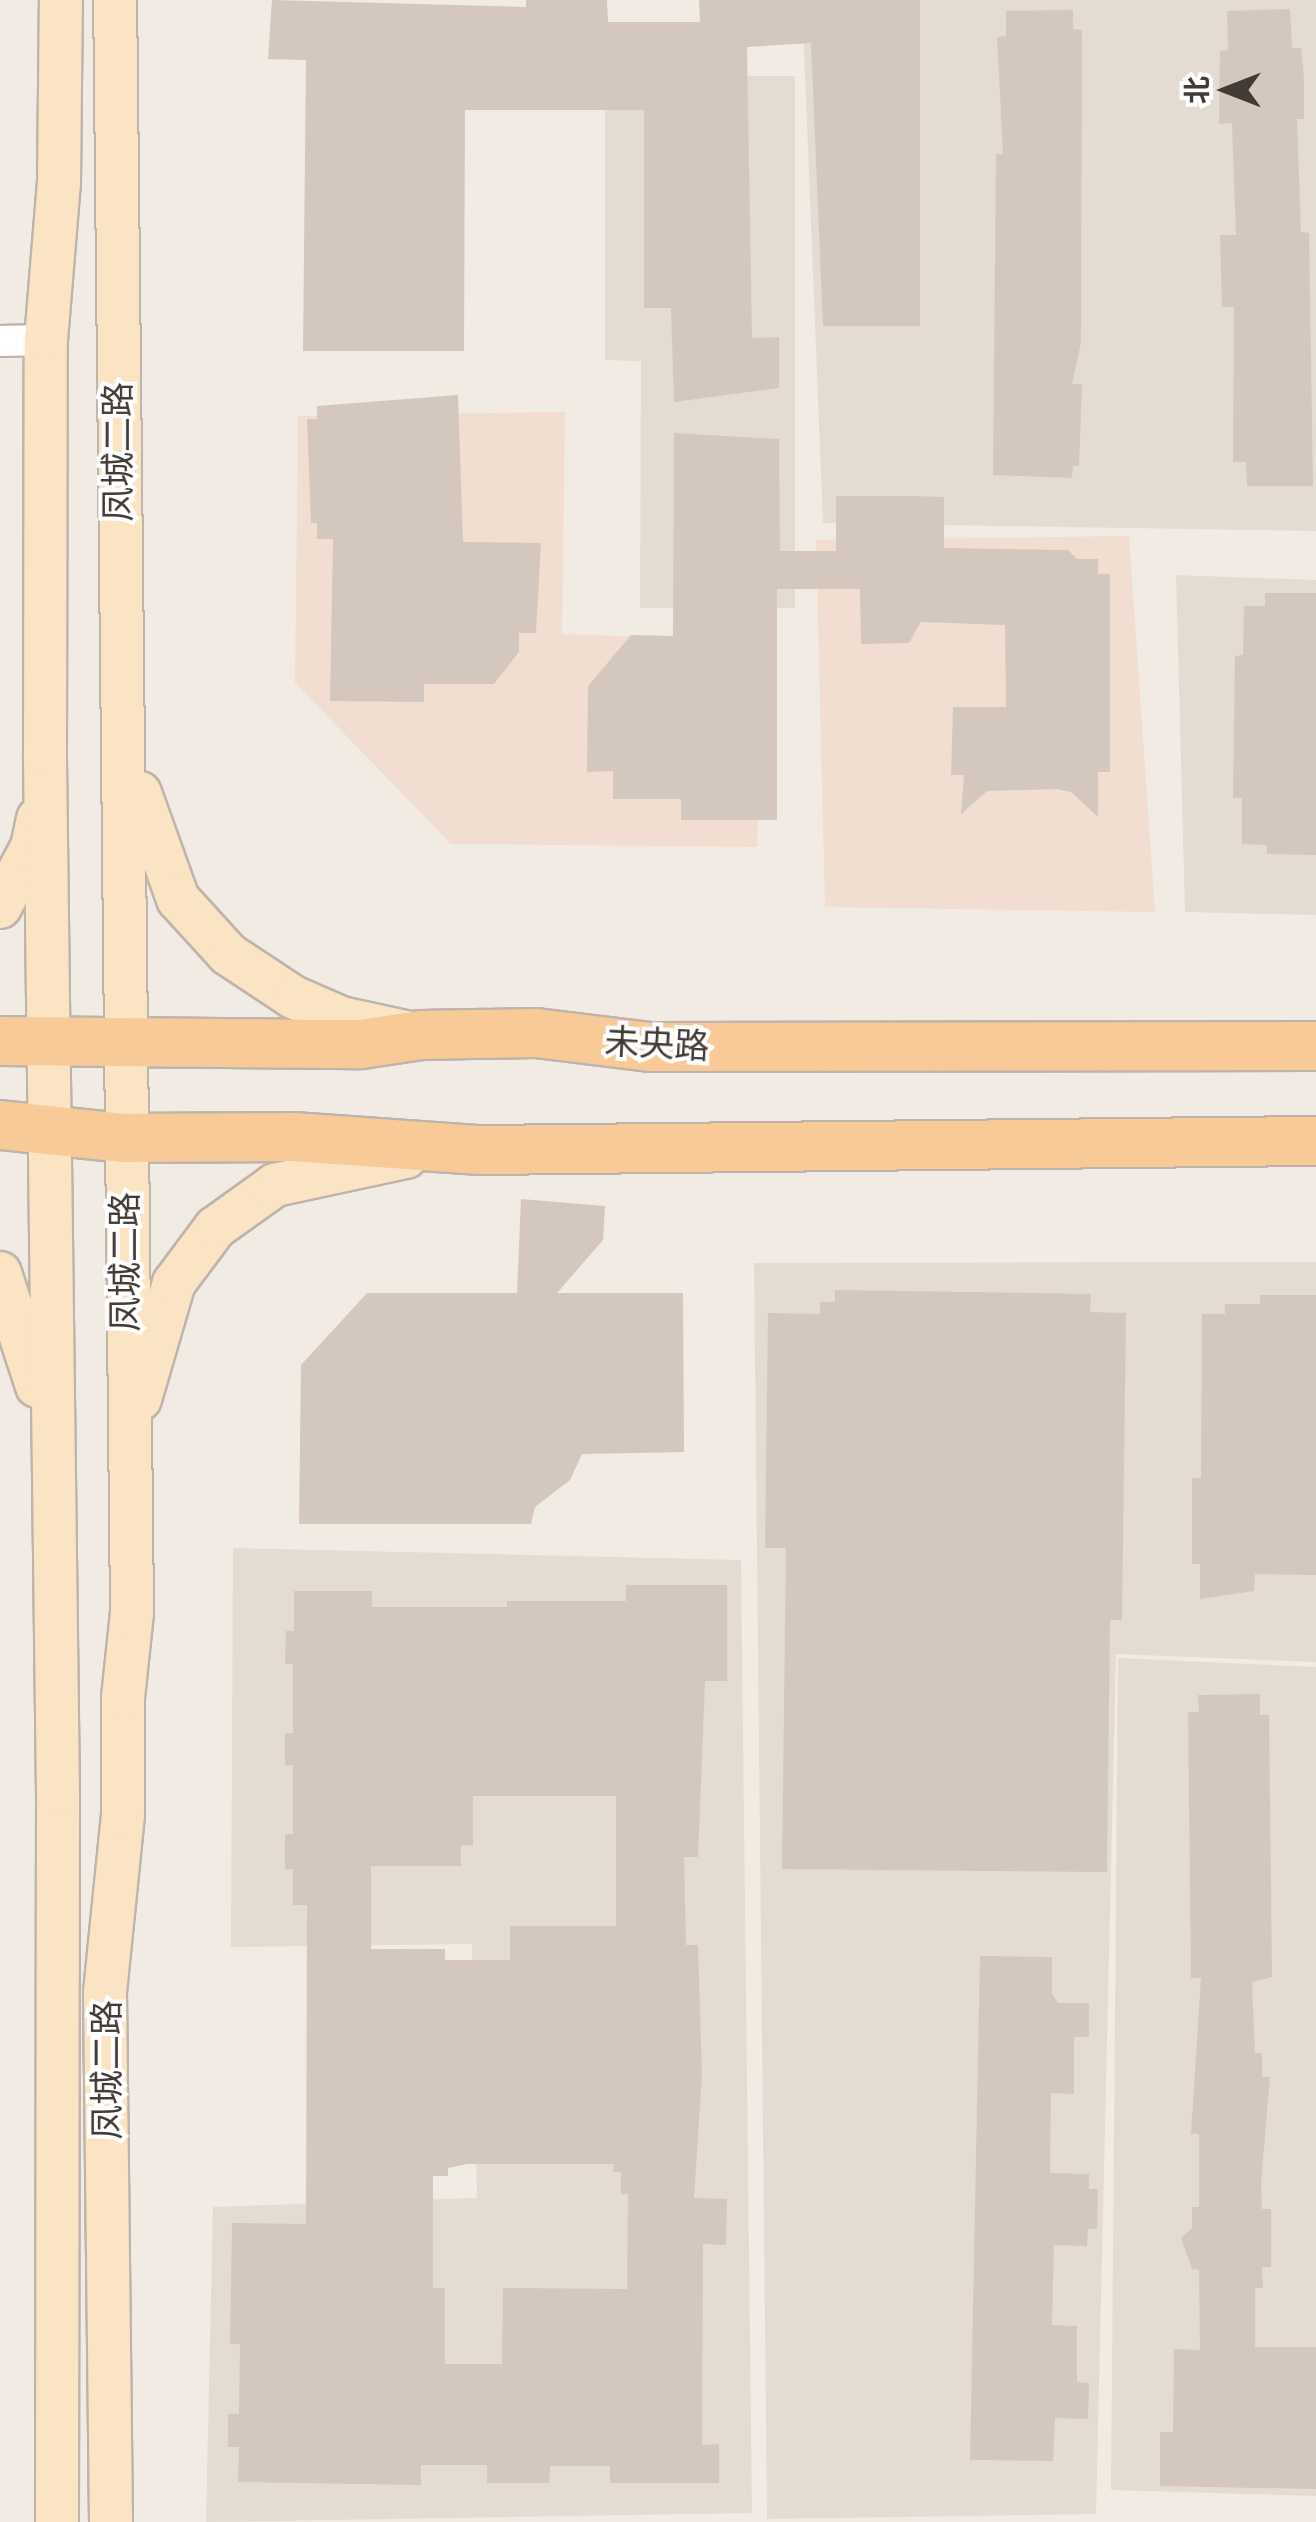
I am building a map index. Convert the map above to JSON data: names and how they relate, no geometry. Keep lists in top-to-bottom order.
{
  "streets": {
    "main road": ["凤城二路", "未央路"]
  },
  "crossings": [
    ["凤城二路", "未央路"]
  ],
  "north": "left"
}
